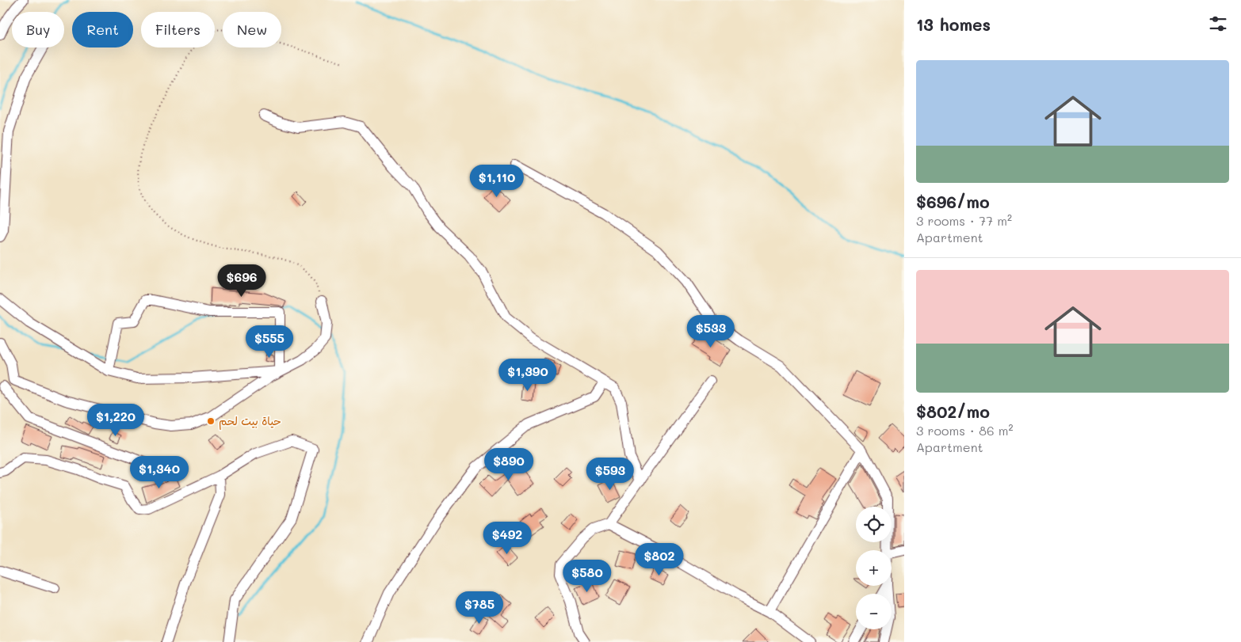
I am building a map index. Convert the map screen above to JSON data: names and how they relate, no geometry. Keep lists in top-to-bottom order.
{
  "places": ["حياة بيت لحم"],
  "page": {
    "heading": "13 homes",
    "chip": [
      "Buy",
      "Rent",
      "Filters",
      "New"
    ],
    "list": [
      {
        "name": "$696/mo",
        "note": "3 rooms · 77 m² · Apartment"
      },
      {
        "name": "$802/mo",
        "note": "3 rooms · 86 m² · Apartment"
      }
    ],
    "price": [
      "$1,110",
      "$696",
      "$533",
      "$555",
      "$1,390",
      "$1,220",
      "$890",
      "$1,340",
      "$593",
      "$492",
      "$802",
      "$580",
      "$785"
    ],
    "map_buttons": ["+", "−"]
  }
}
